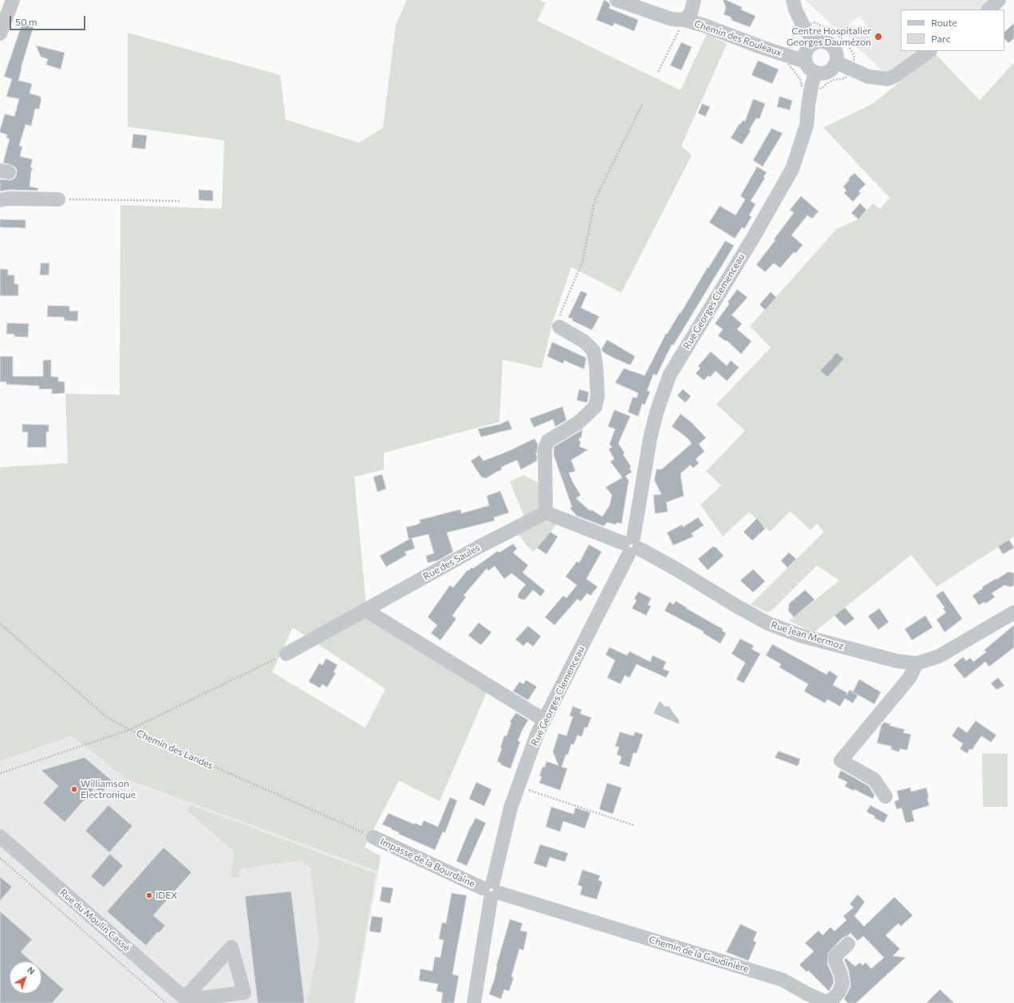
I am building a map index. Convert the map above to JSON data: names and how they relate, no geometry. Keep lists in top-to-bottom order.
{
  "streets": {
    "street": [
      "Chemin des Rouleaux",
      "Rue Georges Clemenceau",
      "Rue des Saules",
      "Rue Jean Mermoz",
      "Impasse de la Bourdaine",
      "Rue du Moulin Cassé",
      "Chemin de la Gaudinière"
    ],
    "path": ["Chemin des Landes"]
  },
  "crossings": [
    ["Chemin des Rouleaux", "Rue Georges Clemenceau"],
    ["Rue Georges Clemenceau", "Rue Jean Mermoz"],
    ["Rue Georges Clemenceau", "Impasse de la Bourdaine"],
    ["Rue Georges Clemenceau", "Chemin de la Gaudinière"],
    ["Chemin des Landes", "Impasse de la Bourdaine"],
    ["Impasse de la Bourdaine", "Chemin de la Gaudinière"]
  ],
  "places": ["Centre Hospitalier Georges Daumézon", "Williamson Electronique", "IDEX"],
  "legend": ["Route", "Parc"],
  "scale_bar": "50 m",
  "north": "top right"
}
